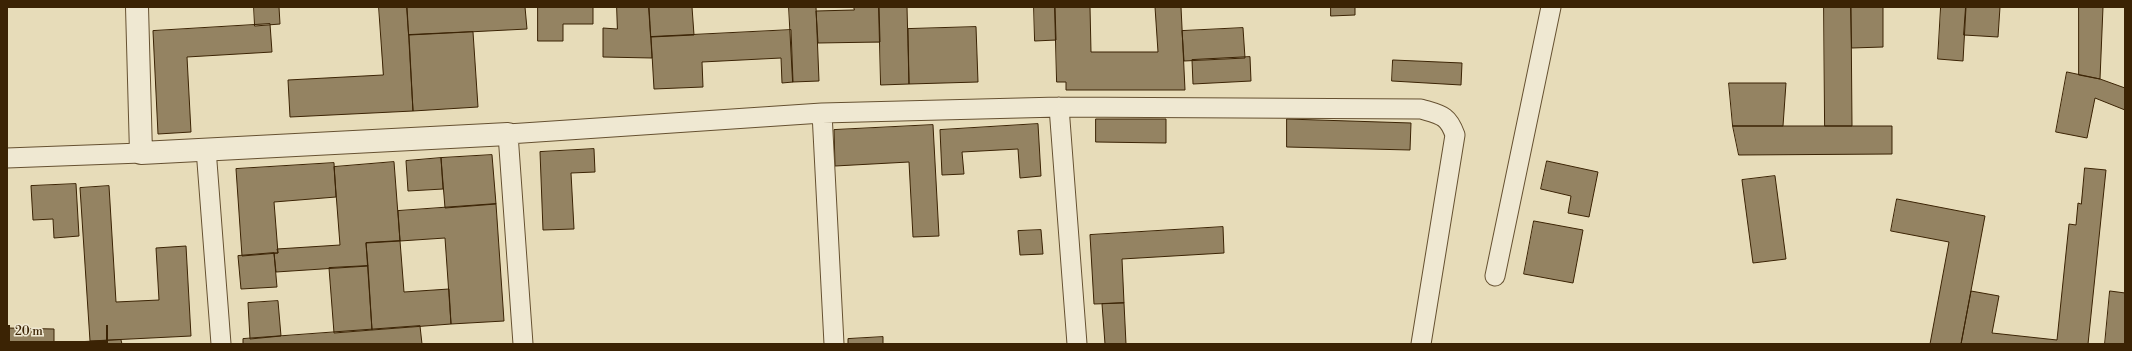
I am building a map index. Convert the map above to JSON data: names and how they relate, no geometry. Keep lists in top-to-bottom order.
{
  "scale_bar": "20 m"
}
